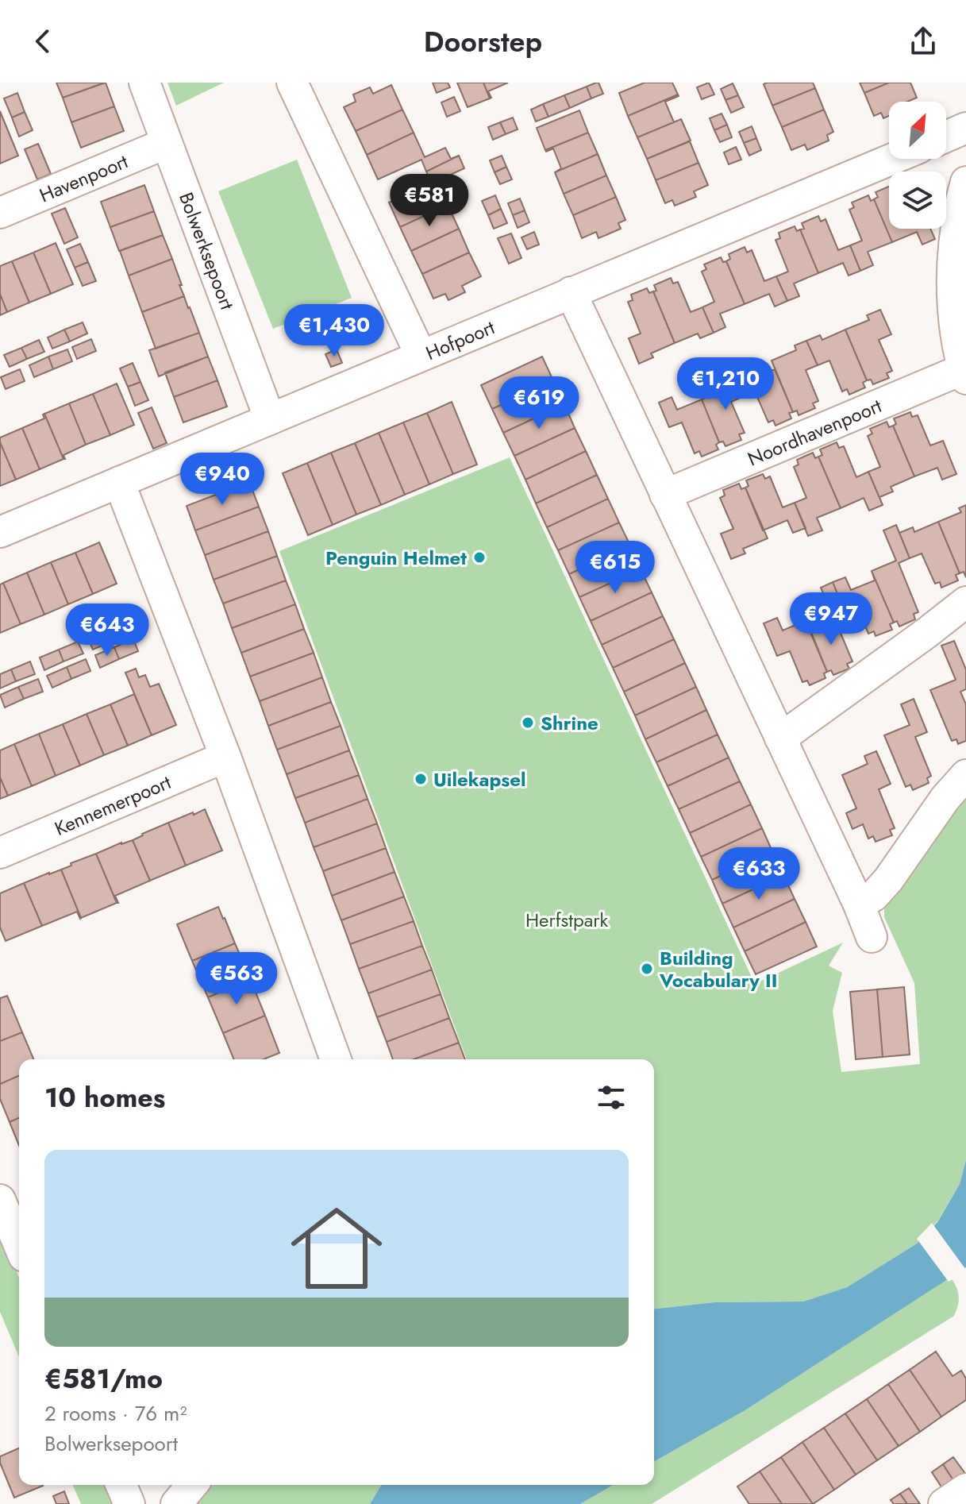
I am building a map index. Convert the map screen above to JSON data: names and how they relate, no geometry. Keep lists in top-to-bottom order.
{
  "streets": {
    "street": [
      "Havenpoort",
      "Bolwerksepoort",
      "Hofpoort",
      "Noordhavenpoort",
      "Kennemerpoort"
    ]
  },
  "crossings": [
    ["Havenpoort", "Bolwerksepoort"],
    ["Bolwerksepoort", "Hofpoort"]
  ],
  "parks": ["Herfstpark"],
  "places": [
    "Penguin Helmet",
    "Shrine",
    "Uilekapsel",
    "Building Vocabulary II"
  ],
  "north": "top right",
  "page": {
    "header": "Doorstep",
    "price": [
      "€581",
      "€1,430",
      "€1,210",
      "€619",
      "€940",
      "€615",
      "€947",
      "€643",
      "€633",
      "€563"
    ],
    "heading": "10 homes",
    "list": [
      {
        "name": "€581/mo",
        "note": "2 rooms · 76 m² · Bolwerksepoort"
      }
    ]
  }
}
